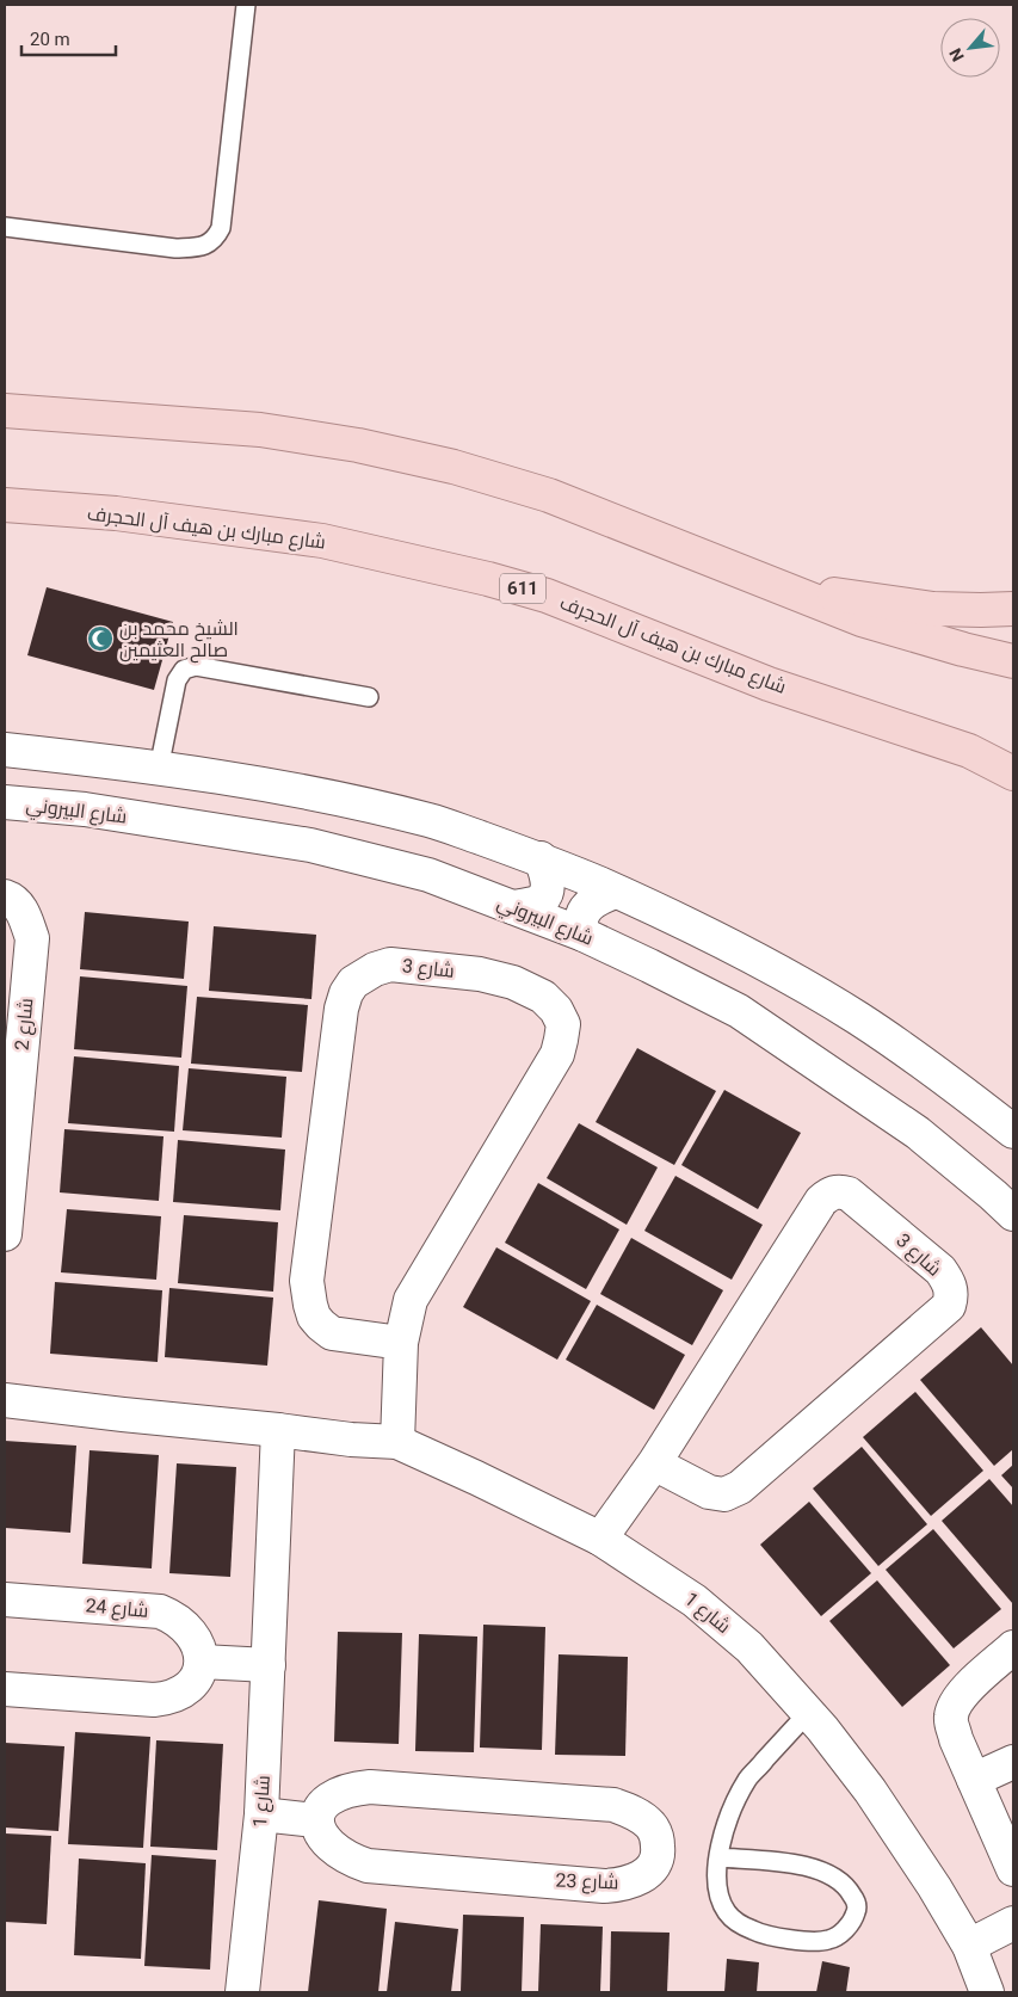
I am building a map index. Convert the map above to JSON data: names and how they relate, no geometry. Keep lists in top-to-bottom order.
{
  "streets": {
    "main road": ["شارع مبارك بن هيف آل الحجرف", "611"],
    "street": [
      "شارع البيروني",
      "شارع 3",
      "شارع 2",
      "شارع 24",
      "شارع 1",
      "شارع 23"
    ]
  },
  "crossings": [
    ["شارع 3", "شارع 1"]
  ],
  "places": {
    "mosque": ["الشيخ محمد بن صالح العثيمين"]
  },
  "scale_bar": "20 m",
  "north": "bottom left"
}
